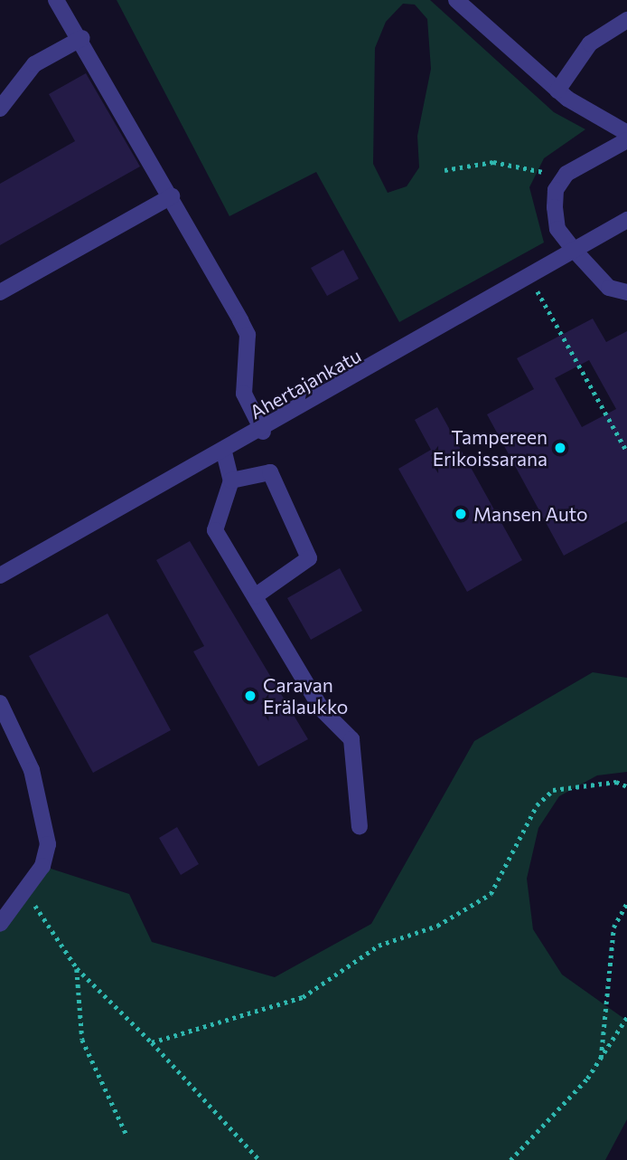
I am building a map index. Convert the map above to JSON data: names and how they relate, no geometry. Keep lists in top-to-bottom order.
{
  "streets": {
    "street": ["Ahertajankatu"]
  },
  "places": ["Tampereen Erikoissarana", "Mansen Auto", "Caravan Erälaukko"]
}
